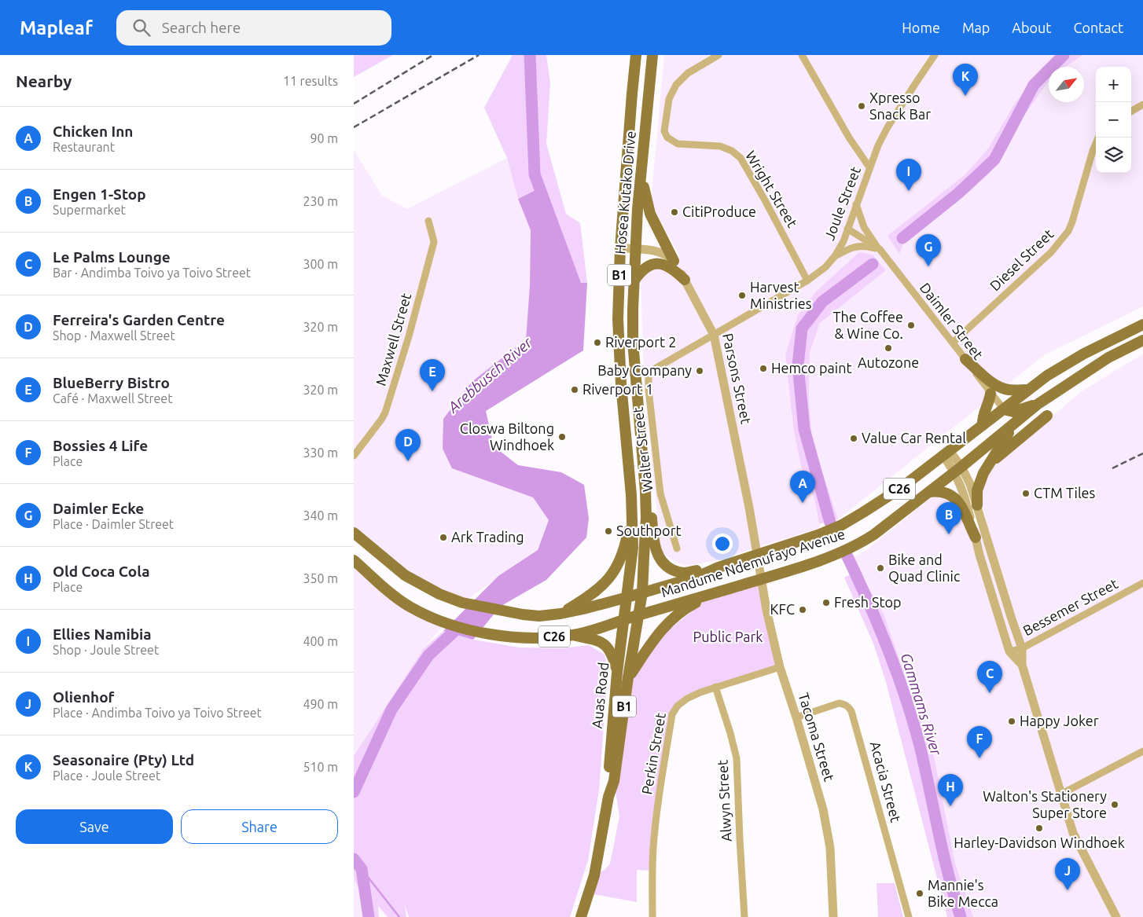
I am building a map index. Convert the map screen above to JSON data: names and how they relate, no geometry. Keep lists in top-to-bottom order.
{
  "streets": {
    "main road": [
      "Hosea Kutako Drive",
      "B1",
      "C26",
      "Mandume Ndemufayo Avenue",
      "Auas Road"
    ],
    "street": [
      "Wright Street",
      "Joule Street",
      "Diesel Street",
      "Daimler Street",
      "Maxwell Street",
      "Parsons Street",
      "Walter Street",
      "Bessemer Street",
      "Tacoma Street",
      "Perkin Street",
      "Acacia Street",
      "Alwyn Street"
    ]
  },
  "crossings": [
    ["Wright Street", "Joule Street"],
    ["Hosea Kutako Drive", "Parsons Street"],
    ["Hosea Kutako Drive", "Mandume Ndemufayo Avenue"],
    ["Hosea Kutako Drive", "Auas Road"],
    ["Joule Street", "Daimler Street"],
    ["Joule Street", "Parsons Street"],
    ["Joule Street", "Walter Street"],
    ["Diesel Street", "Daimler Street"],
    ["Daimler Street", "Mandume Ndemufayo Avenue"],
    ["Parsons Street", "Walter Street"],
    ["Parsons Street", "Mandume Ndemufayo Avenue"],
    ["Parsons Street", "Tacoma Street"],
    ["Mandume Ndemufayo Avenue", "Auas Road"],
    ["Mandume Ndemufayo Avenue", "Tacoma Street"],
    ["Tacoma Street", "Perkin Street"],
    ["Tacoma Street", "Acacia Street"],
    ["Perkin Street", "Alwyn Street"]
  ],
  "water": ["Arebbusch River", "Gammams River"],
  "parks": ["Public Park"],
  "places": [
    "Xpresso Snack Bar",
    "CitiProduce",
    "Harvest Ministries",
    "The Coffee & Wine Co.",
    "Riverport 2",
    "Autozone",
    "Hemco paint",
    "Baby Company",
    "Riverport 1",
    "Closwa Biltong Windhoek",
    "Value Car Rental",
    "CTM Tiles",
    "Southport",
    "Ark Trading",
    "Bike and Quad Clinic",
    "Fresh Stop",
    "KFC",
    "Happy Joker",
    "Walton's Stationery Super Store",
    "Harley-Davidson Windhoek",
    "Mannie's Bike Mecca"
  ],
  "north": "top right",
  "page": {
    "header": "Mapleaf",
    "search": "Search here",
    "nav": [
      "Home",
      "Map",
      "About",
      "Contact"
    ],
    "heading": ["Nearby", "11 results"],
    "pins": [
      "K",
      "I",
      "G",
      "E",
      "D",
      "A",
      "B",
      "C",
      "F",
      "H",
      "J"
    ],
    "map_buttons": ["+", "−"],
    "list": [
      {
        "mark": "A",
        "name": "Chicken Inn",
        "note": "Restaurant",
        "value": "90 m"
      },
      {
        "mark": "B",
        "name": "Engen 1-Stop",
        "note": "Supermarket",
        "value": "230 m"
      },
      {
        "mark": "C",
        "name": "Le Palms Lounge",
        "note": "Bar · Andimba Toivo ya Toivo Street",
        "value": "300 m"
      },
      {
        "mark": "D",
        "name": "Ferreira's Garden Centre",
        "note": "Shop · Maxwell Street",
        "value": "320 m"
      },
      {
        "mark": "E",
        "name": "BlueBerry Bistro",
        "note": "Café · Maxwell Street",
        "value": "320 m"
      },
      {
        "mark": "F",
        "name": "Bossies 4 Life",
        "note": "Place",
        "value": "330 m"
      },
      {
        "mark": "G",
        "name": "Daimler Ecke",
        "note": "Place · Daimler Street",
        "value": "340 m"
      },
      {
        "mark": "H",
        "name": "Old Coca Cola",
        "note": "Place",
        "value": "350 m"
      },
      {
        "mark": "I",
        "name": "Ellies Namibia",
        "note": "Shop · Joule Street",
        "value": "400 m"
      },
      {
        "mark": "J",
        "name": "Olienhof",
        "note": "Place · Andimba Toivo ya Toivo Street",
        "value": "490 m"
      },
      {
        "mark": "K",
        "name": "Seasonaire (Pty) Ltd",
        "note": "Place · Joule Street",
        "value": "510 m"
      }
    ],
    "buttons": ["Save", "Share"]
  }
}
